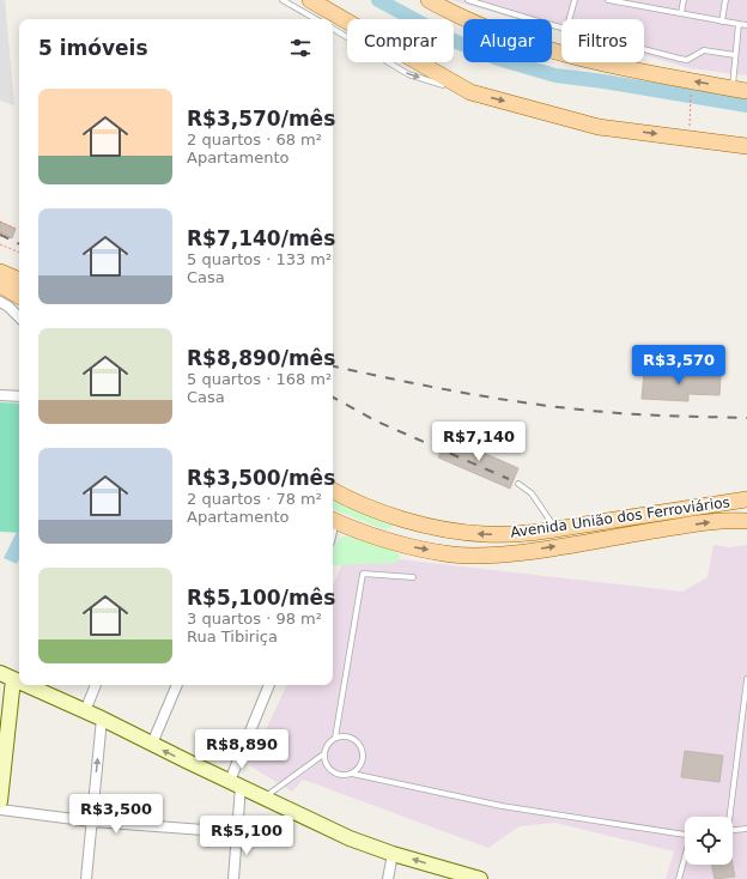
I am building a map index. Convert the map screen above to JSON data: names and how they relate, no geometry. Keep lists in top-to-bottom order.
{
  "streets": {
    "main road": ["Avenida União dos Ferroviários"]
  },
  "page": {
    "chip": ["Comprar", "Alugar", "Filtros"],
    "heading": "5 imóveis",
    "list": [
      {
        "name": "R$3,570/mês",
        "note": "2 quartos · 68 m² · Apartamento"
      },
      {
        "name": "R$7,140/mês",
        "note": "5 quartos · 133 m² · Casa"
      },
      {
        "name": "R$8,890/mês",
        "note": "5 quartos · 168 m² · Casa"
      },
      {
        "name": "R$3,500/mês",
        "note": "2 quartos · 78 m² · Apartamento"
      },
      {
        "name": "R$5,100/mês",
        "note": "3 quartos · 98 m² · Rua Tibiriça"
      }
    ],
    "price": [
      "R$3,570",
      "R$7,140",
      "R$8,890",
      "R$3,500",
      "R$5,100"
    ]
  }
}
